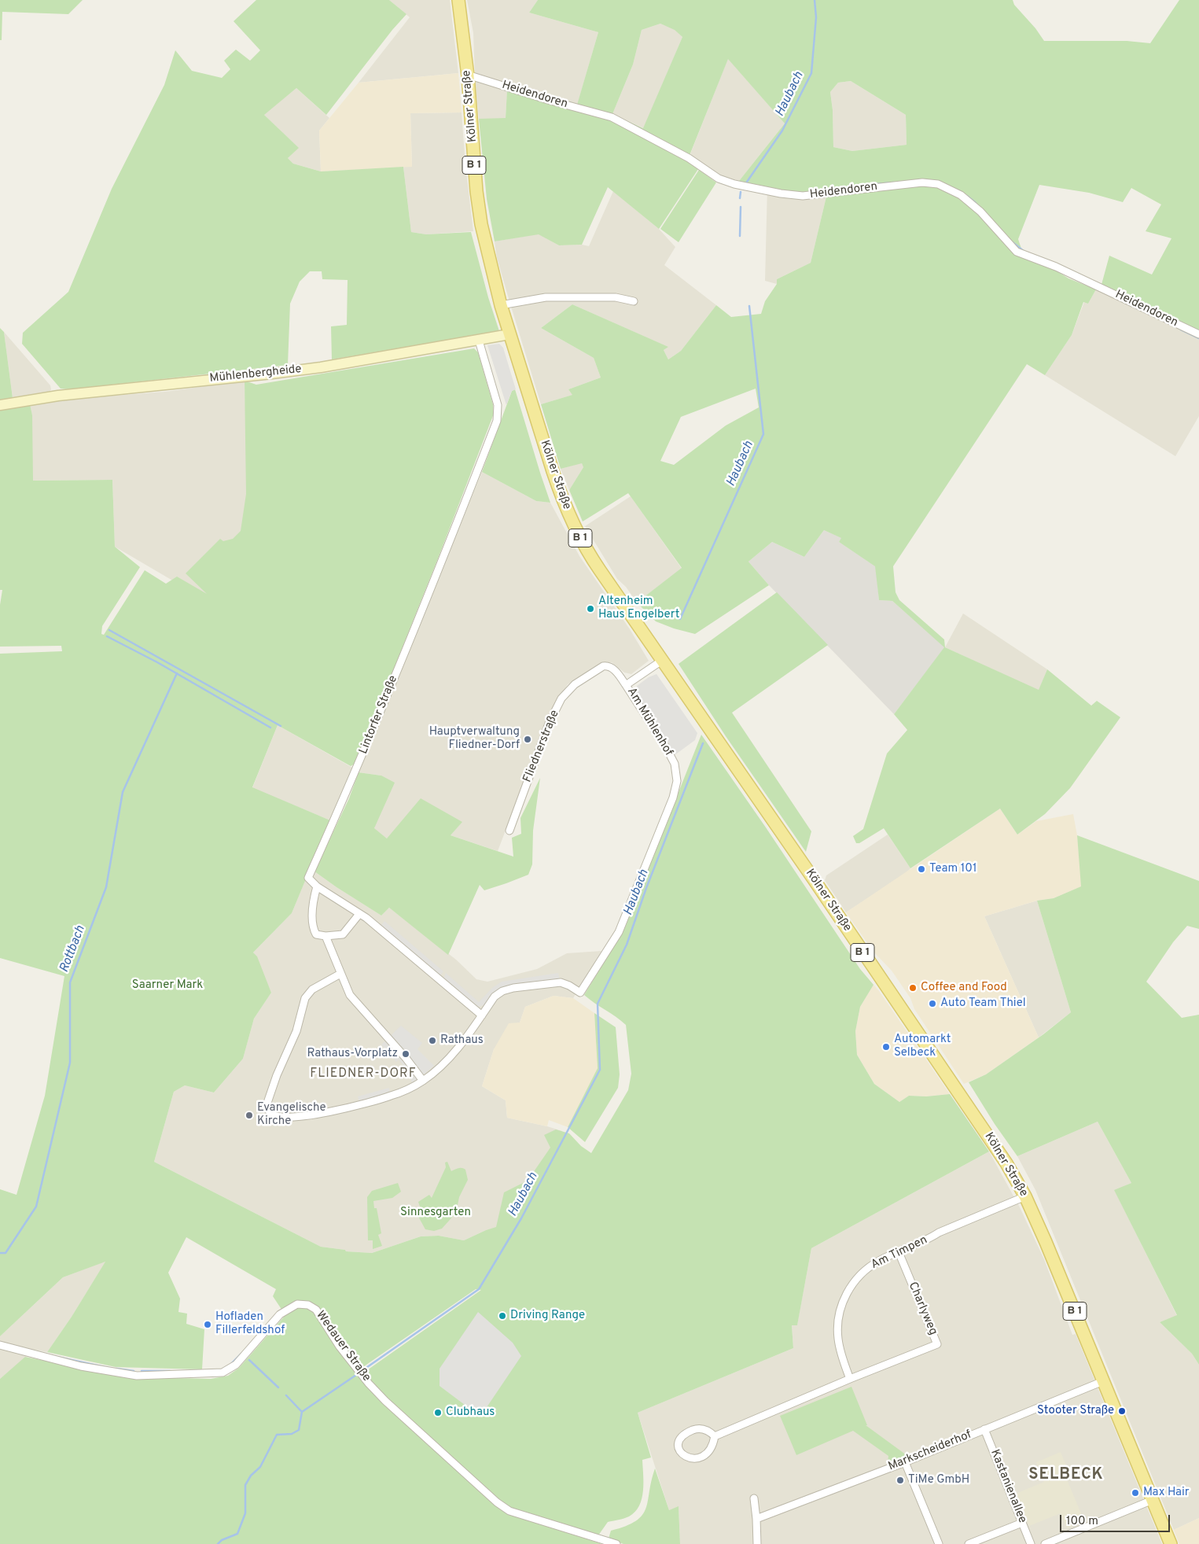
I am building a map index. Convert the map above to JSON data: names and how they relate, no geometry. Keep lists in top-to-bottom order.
{
  "streets": {
    "main road": ["Kölner Straße", "B 1"],
    "street": [
      "Heidendoren",
      "Mühlenbergheide",
      "Lintorfer Straße",
      "Am Mühlenhof",
      "Fliednerstraße",
      "Am Timpen",
      "Charlyweg",
      "Wedauer Straße",
      "Markscheiderhof",
      "Kastanienallee"
    ]
  },
  "crossings": [
    ["Heidendoren", "Kölner Straße"],
    ["Kölner Straße", "Mühlenbergheide"],
    ["Kölner Straße", "Am Mühlenhof"],
    ["Kölner Straße", "Am Timpen"],
    ["Kölner Straße", "Markscheiderhof"],
    ["Mühlenbergheide", "Lintorfer Straße"],
    ["Am Mühlenhof", "Fliednerstraße"],
    ["Am Timpen", "Charlyweg"],
    ["Markscheiderhof", "Kastanienallee"]
  ],
  "districts": ["FLIEDNER-DORF", "SELBECK"],
  "water": ["Haubach", "Rottbach"],
  "parks": ["Saarner Mark", "Sinnesgarten"],
  "places": [
    "Altenheim Haus Engelbert",
    "Hauptverwaltung Fliedner-Dorf",
    "Team 101",
    "Coffee and Food",
    "Auto Team Thiel",
    "Rathaus",
    "Automarkt Selbeck",
    "Rathaus-Vorplatz",
    "Evangelische Kirche",
    "Driving Range",
    "Hofladen Fillerfeldshof",
    "Stooter Straße",
    "Clubhaus",
    "TiMe GmbH",
    "Max Hair"
  ],
  "scale_bar": "100 m"
}
